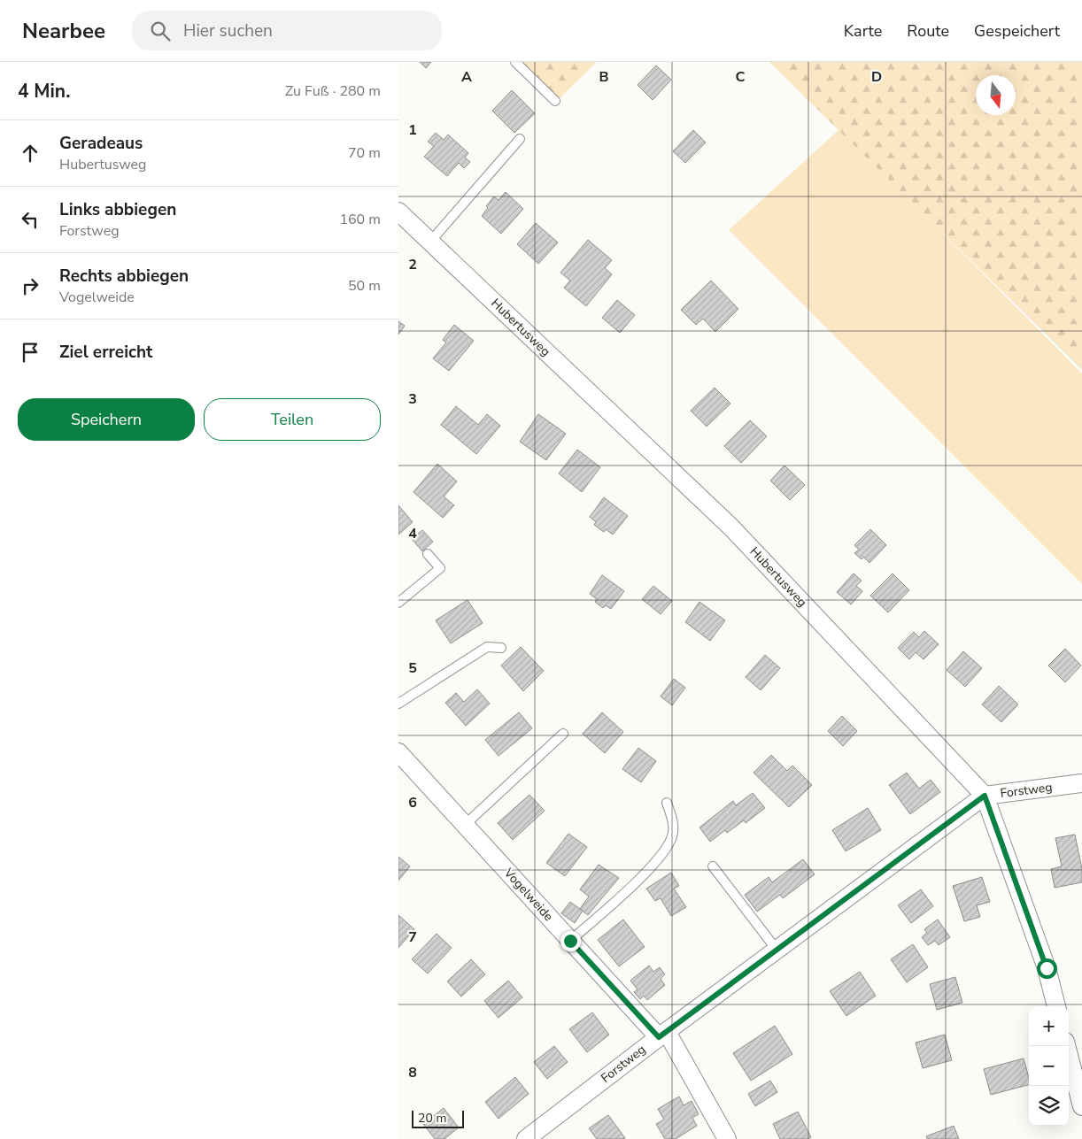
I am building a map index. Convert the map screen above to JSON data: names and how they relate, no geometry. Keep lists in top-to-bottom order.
{
  "streets": {
    "street": ["Hubertusweg", "Forstweg", "Vogelweide"]
  },
  "crossings": [
    ["Hubertusweg", "Forstweg"],
    ["Forstweg", "Vogelweide"]
  ],
  "scale_bar": "20 m",
  "north": "bottom",
  "page": {
    "header": "Nearbee",
    "search": "Hier suchen",
    "nav": ["Karte", "Route", "Gespeichert"],
    "heading": ["4 Min.", "Zu Fuß · 280 m"],
    "list": [
      ["Geradeaus", "Hubertusweg", "70 m"],
      ["Links abbiegen", "Forstweg", "160 m"],
      ["Rechts abbiegen", "Vogelweide", "50 m"],
      "Ziel erreicht"
    ],
    "buttons": ["Speichern", "Teilen"],
    "map_buttons": ["+", "−"],
    "scale": "20 m"
  },
  "grid": {
    "columns": [
      "A",
      "B",
      "C",
      "D"
    ],
    "rows": [
      "1",
      "2",
      "3",
      "4",
      "5",
      "6",
      "7",
      "8"
    ]
  }
}
